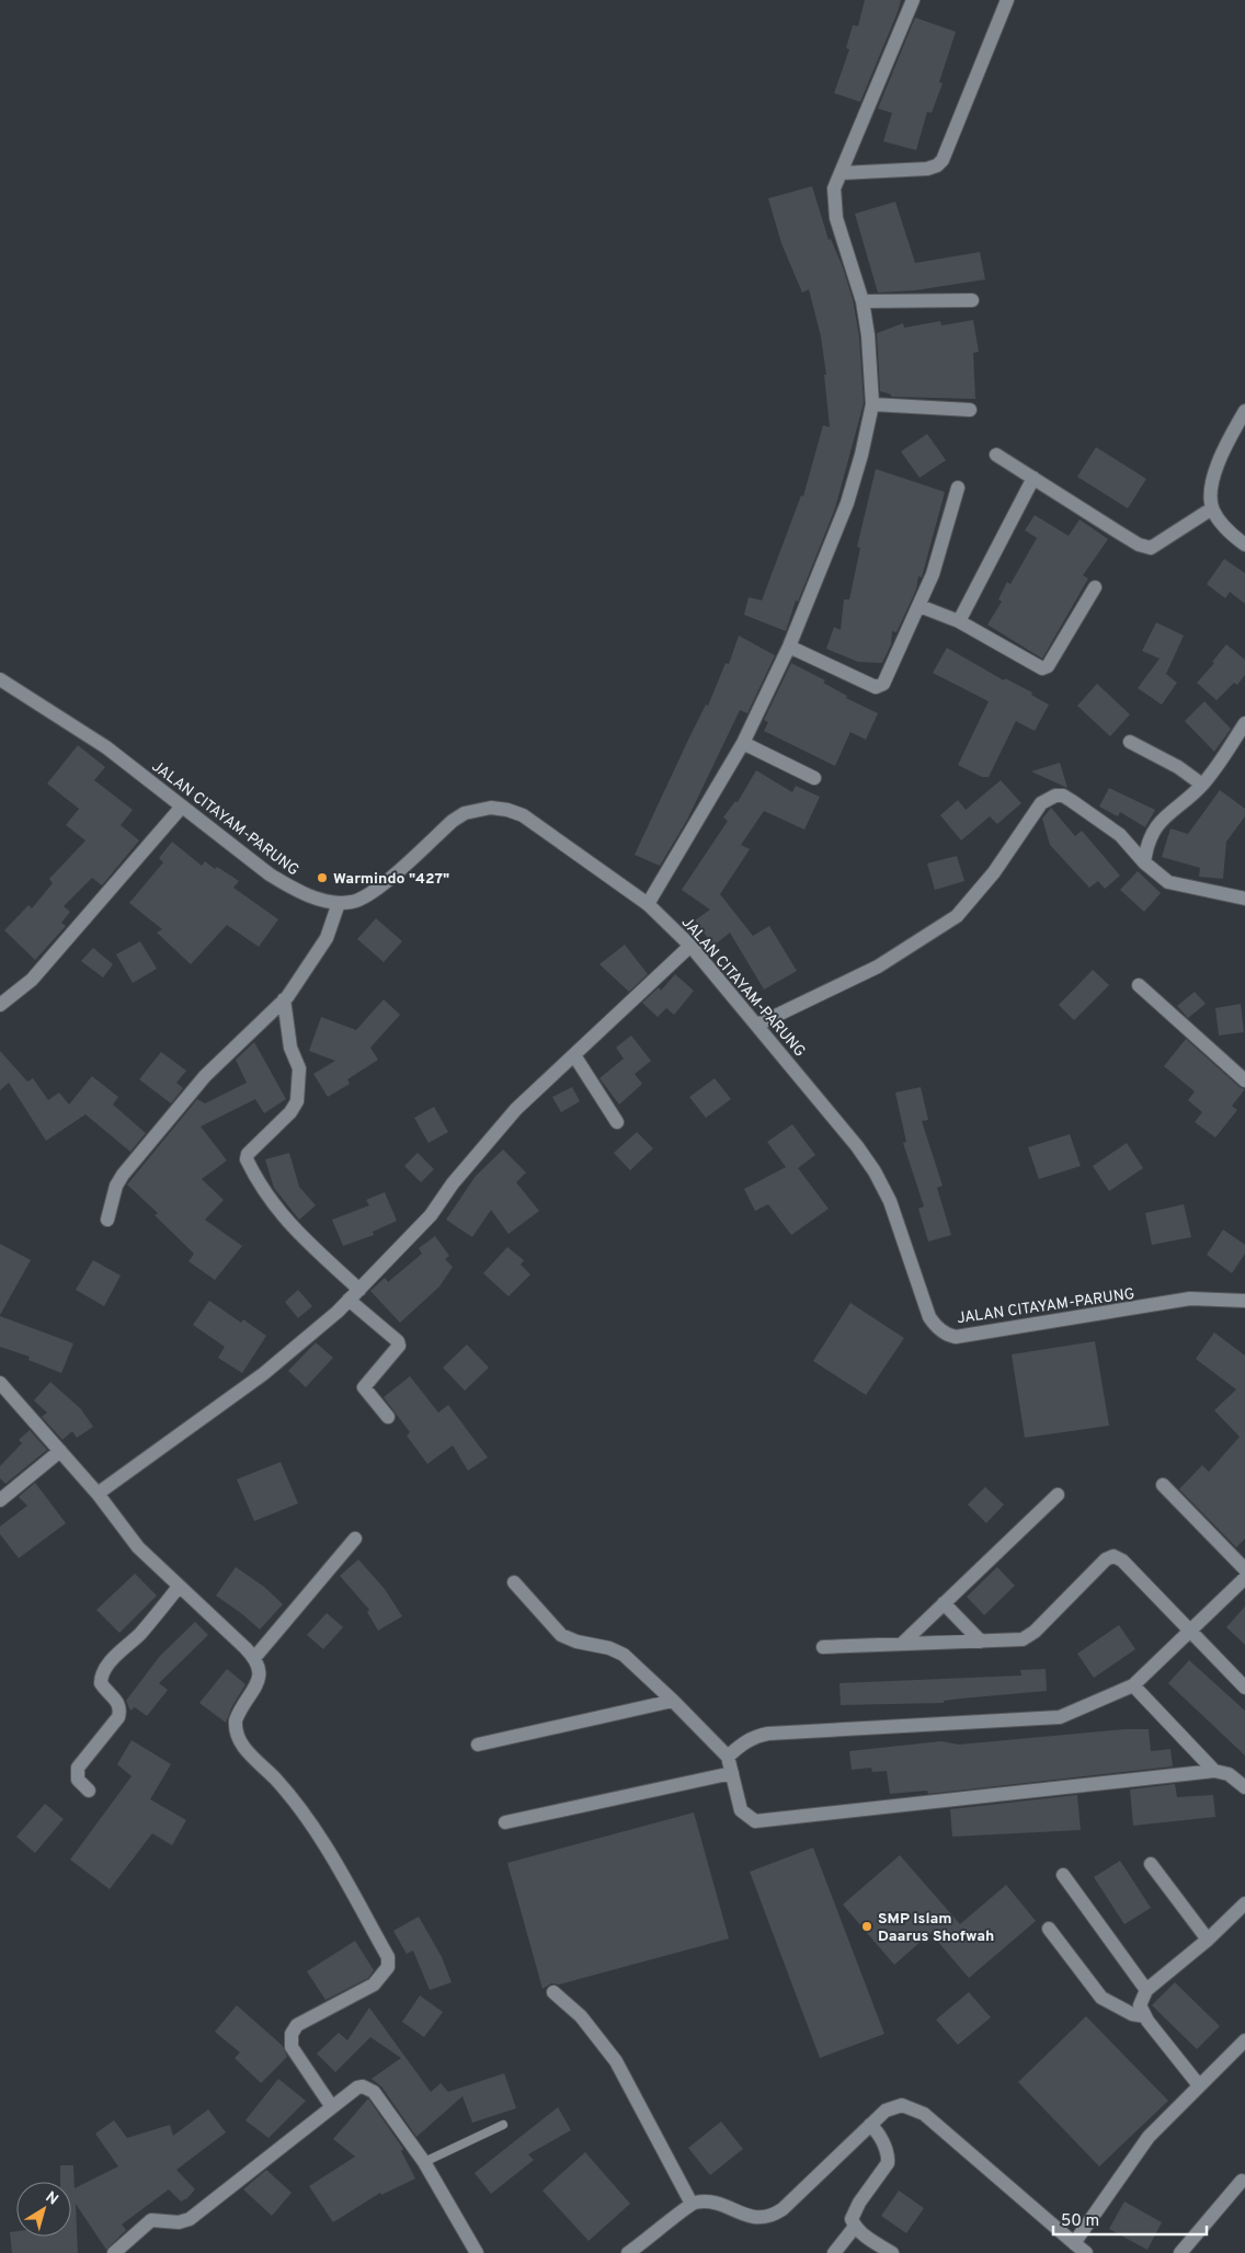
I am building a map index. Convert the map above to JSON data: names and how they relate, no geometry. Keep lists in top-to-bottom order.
{
  "streets": {
    "street": ["JALAN CITAYAM-PARUNG"]
  },
  "places": ["Warmindo \"427\"", "SMP Islam Daarus Shofwah"],
  "scale_bar": "50 m",
  "north": "top right"
}
